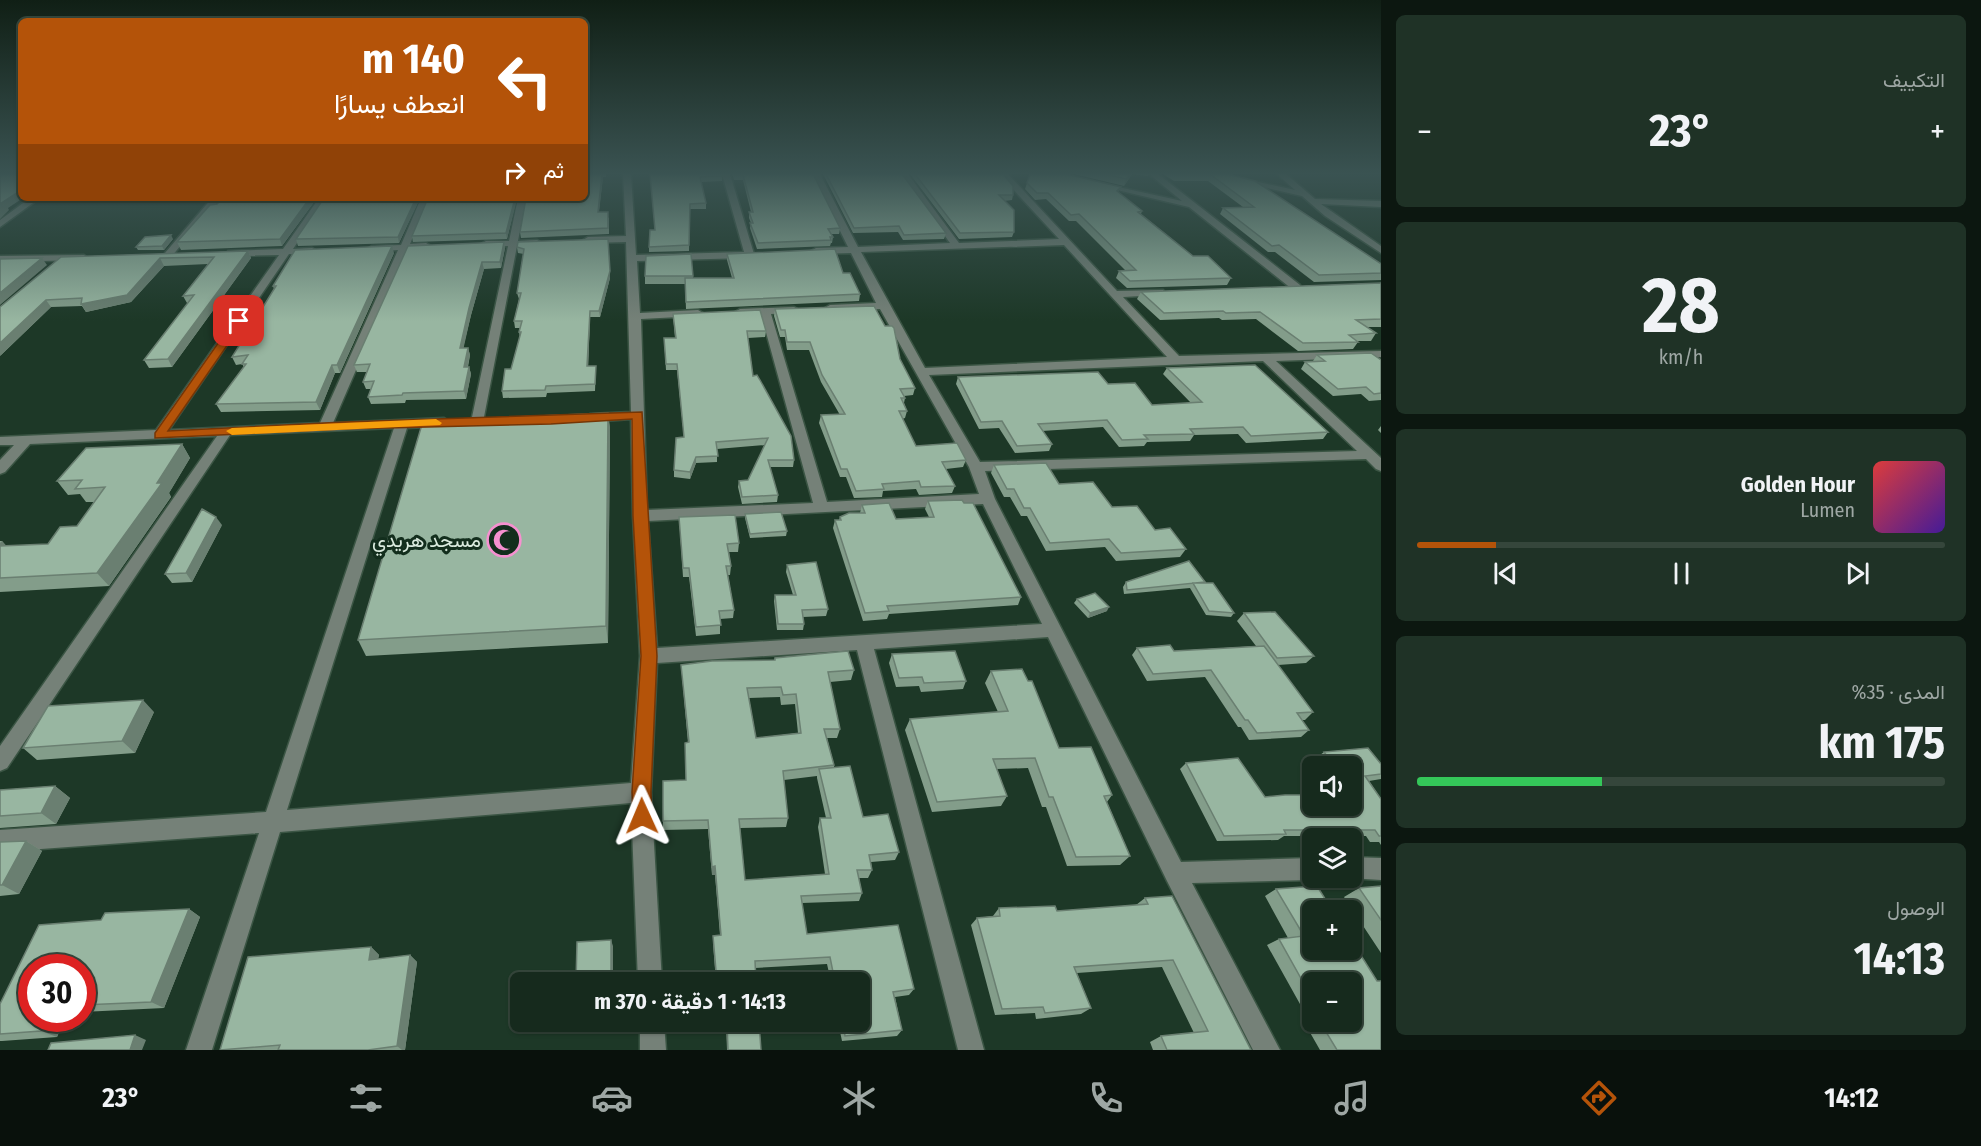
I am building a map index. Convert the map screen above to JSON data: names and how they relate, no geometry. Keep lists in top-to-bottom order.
{
  "places": {
    "mosque": ["مسجد هريدي"]
  },
  "page": {
    "tile": [
      "التكييف",
      ["28", "km/h"],
      ["المدى · 35%", "175 km"],
      ["الوصول", "14:13"]
    ],
    "turn": ["140 m", "انعطف يسارًا"],
    "heat": ["−", "23°", "+"],
    "then": "ثم",
    "song": ["Golden Hour", "Lumen"],
    "map_buttons": ["+", "−"],
    "limit": "30",
    "trip": "14:13 · 1 دقيقة · 370 m",
    "tabs": ["14:12", "23°"]
  }
}
